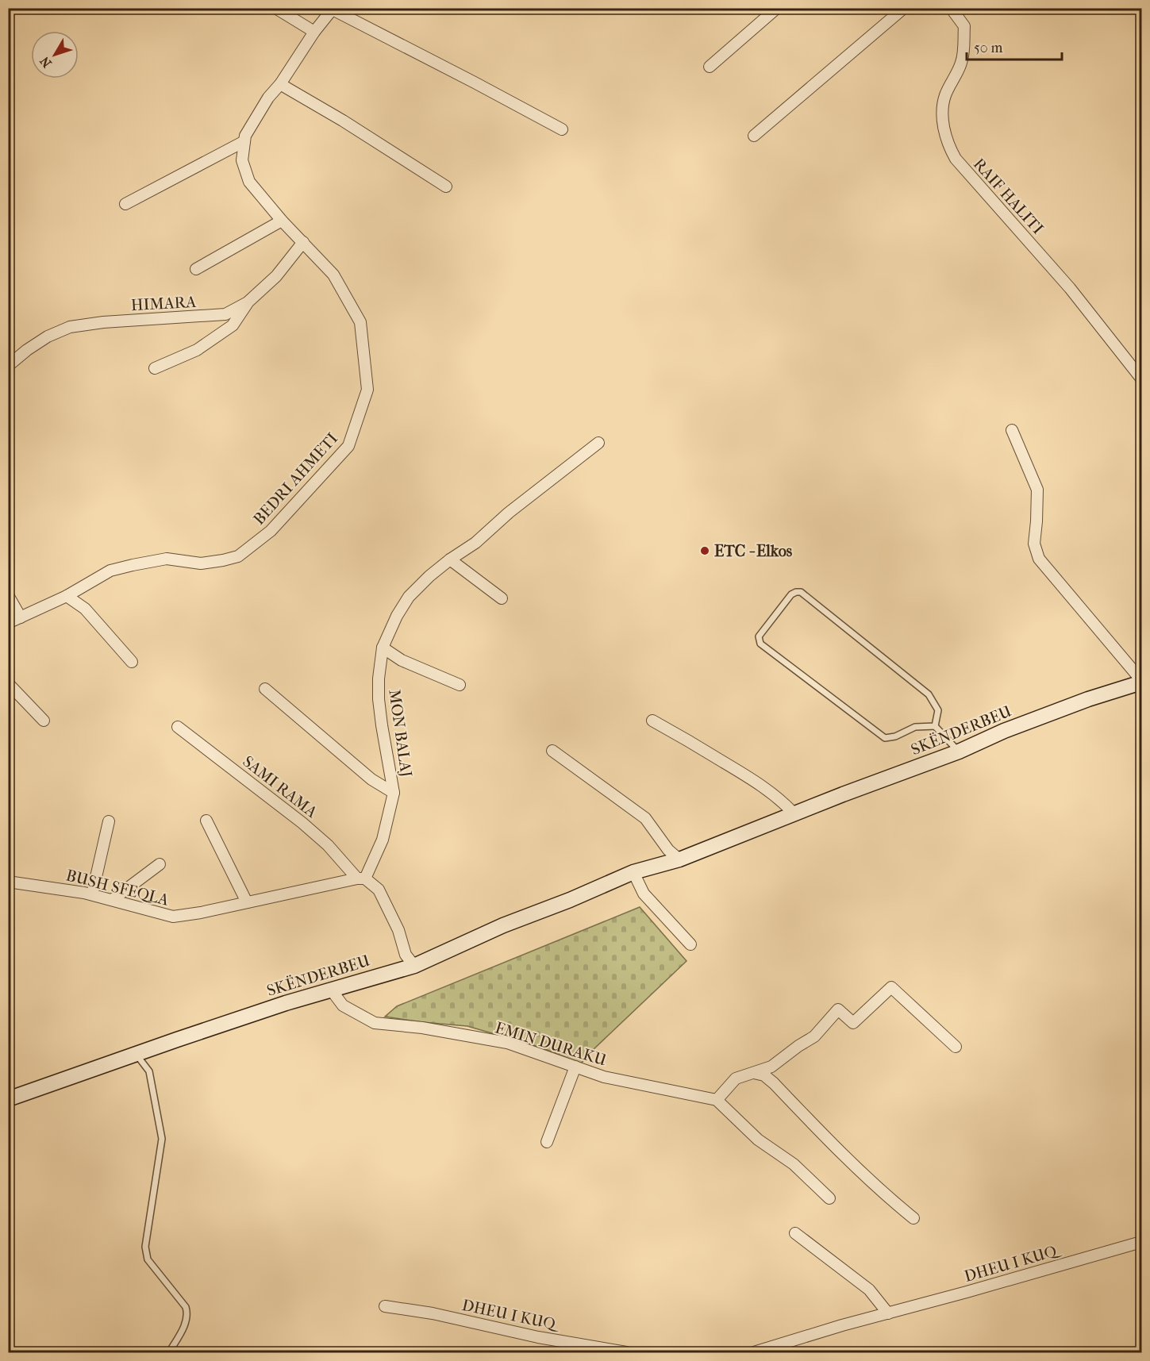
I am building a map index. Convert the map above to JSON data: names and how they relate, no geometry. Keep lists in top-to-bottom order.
{
  "streets": {
    "main road": ["SKËNDERBEU"],
    "street": [
      "RAIF HALITI",
      "HIMARA",
      "BEDRI AHMETI",
      "MON BALAJ",
      "SAMI RAMA",
      "BUSH SFEQLA",
      "EMIN DURAKU",
      "DHEU I KUQ"
    ]
  },
  "crossings": [
    ["HIMARA", "BEDRI AHMETI"],
    ["SKËNDERBEU", "EMIN DURAKU"],
    ["MON BALAJ", "SAMI RAMA"],
    ["MON BALAJ", "BUSH SFEQLA"],
    ["SAMI RAMA", "BUSH SFEQLA"]
  ],
  "places": ["ETC - Elkos"],
  "scale_bar": "50 m",
  "north": "bottom left"
}
